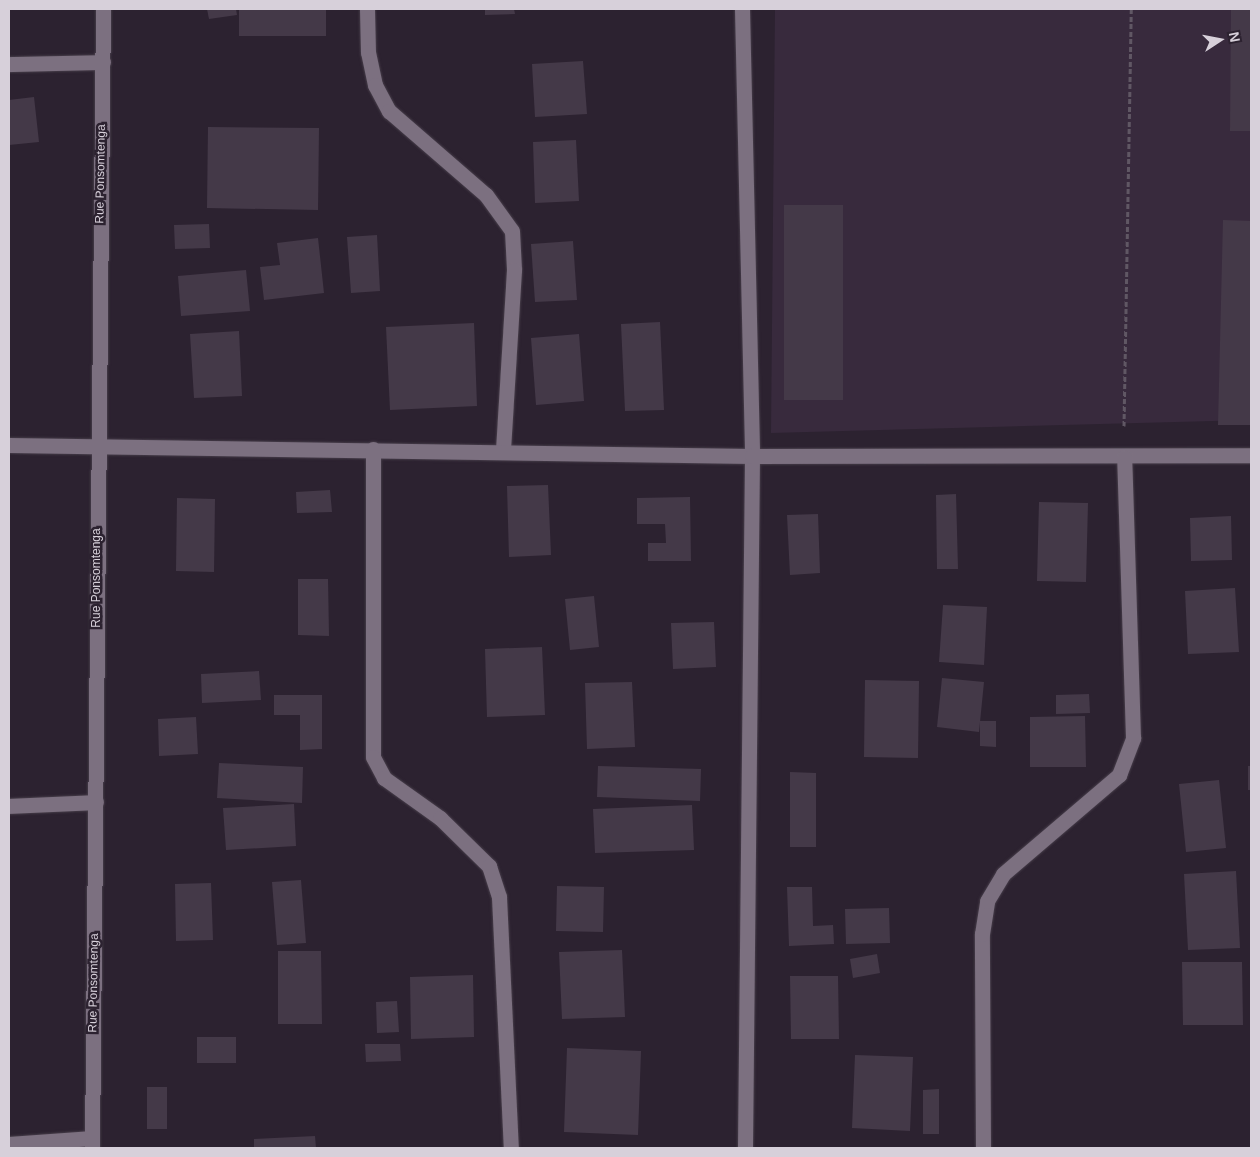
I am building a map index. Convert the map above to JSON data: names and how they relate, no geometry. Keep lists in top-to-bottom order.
{
  "streets": {
    "street": ["Rue Ponsomtenga"]
  },
  "north": "right"
}
